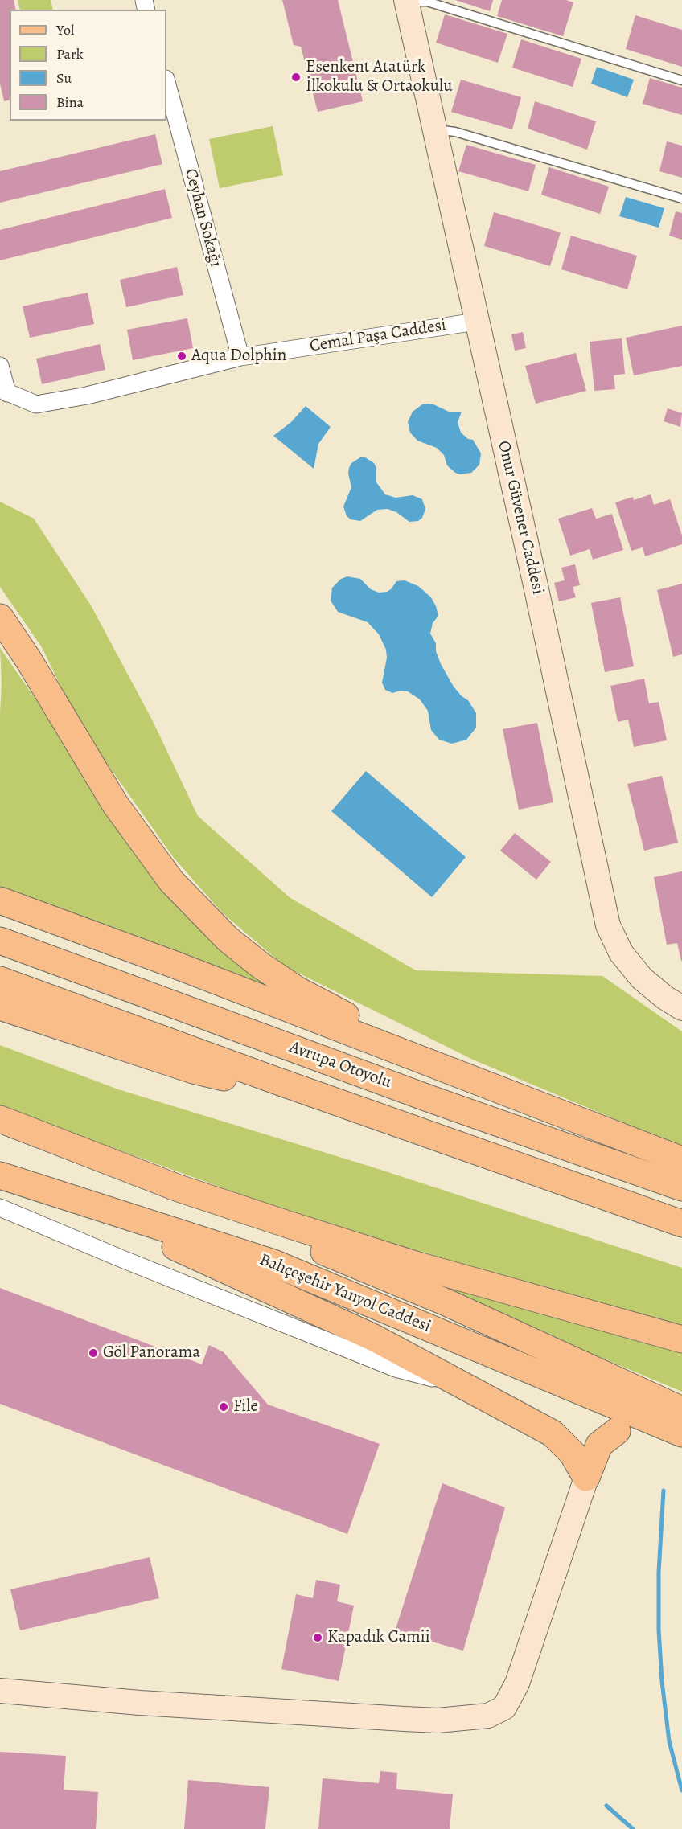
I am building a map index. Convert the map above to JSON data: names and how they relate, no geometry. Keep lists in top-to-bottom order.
{
  "streets": {
    "main road": ["Avrupa Otoyolu", "Bahçeşehir Yanyol Caddesi"],
    "street": ["Ceyhan Sokağı", "Cemal Paşa Caddesi", "Onur Güvener Caddesi"]
  },
  "crossings": [
    ["Ceyhan Sokağı", "Cemal Paşa Caddesi"],
    ["Cemal Paşa Caddesi", "Onur Güvener Caddesi"]
  ],
  "places": [
    "Esenkent Atatürk İlkokulu & Ortaokulu",
    "Aqua Dolphin",
    "Göl Panorama",
    "File",
    "Kapadık Camii"
  ],
  "legend": [
    "Yol",
    "Park",
    "Su",
    "Bina"
  ]
}
